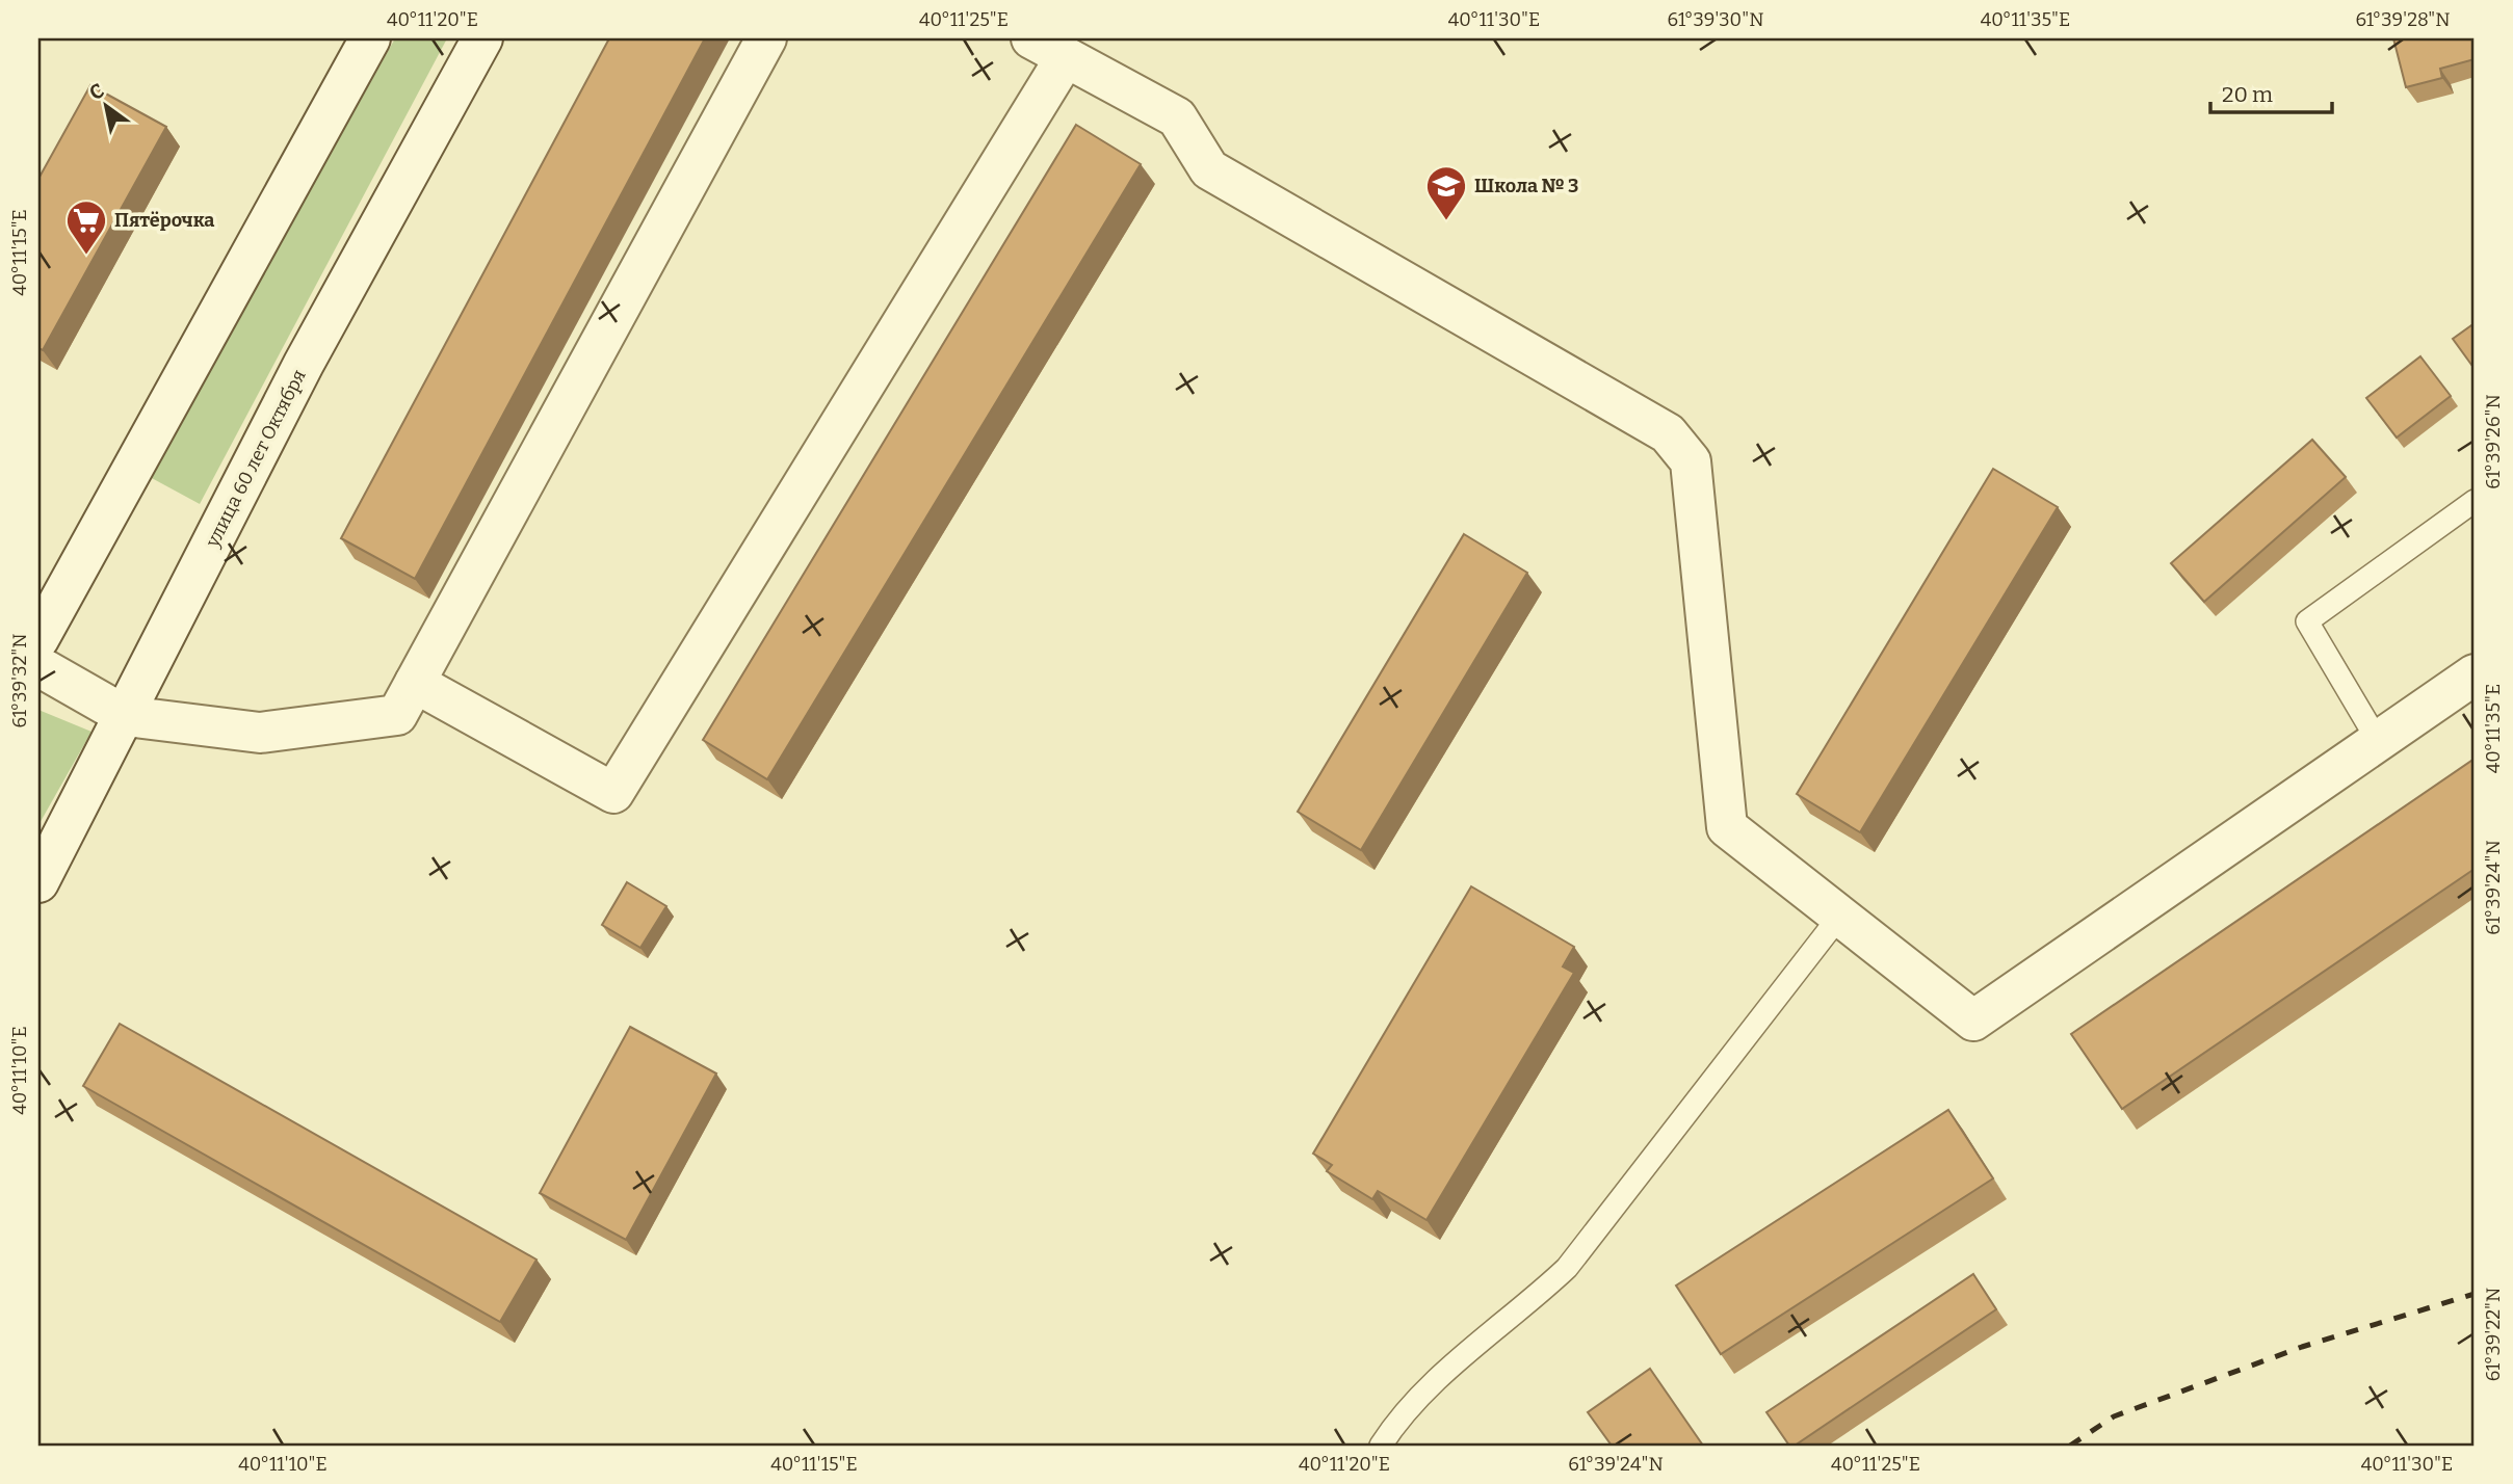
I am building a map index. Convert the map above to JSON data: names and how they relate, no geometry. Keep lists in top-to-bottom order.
{
  "streets": {
    "street": ["улица 60 лет Октября"]
  },
  "places": {
    "school or university": ["Школа № 3"],
    "supermarket": ["Пятёрочка"]
  },
  "scale_bar": "20 m",
  "north": "top left",
  "coordinates": [
    "40°11'20\"E",
    "40°11'25\"E",
    "40°11'30\"E",
    "61°39'30\"N",
    "40°11'35\"E",
    "61°39'28\"N",
    "40°11'15\"E",
    "61°39'26\"N",
    "61°39'32\"N",
    "61°39'24\"N",
    "40°11'10\"E",
    "61°39'22\"N"
  ]
}
